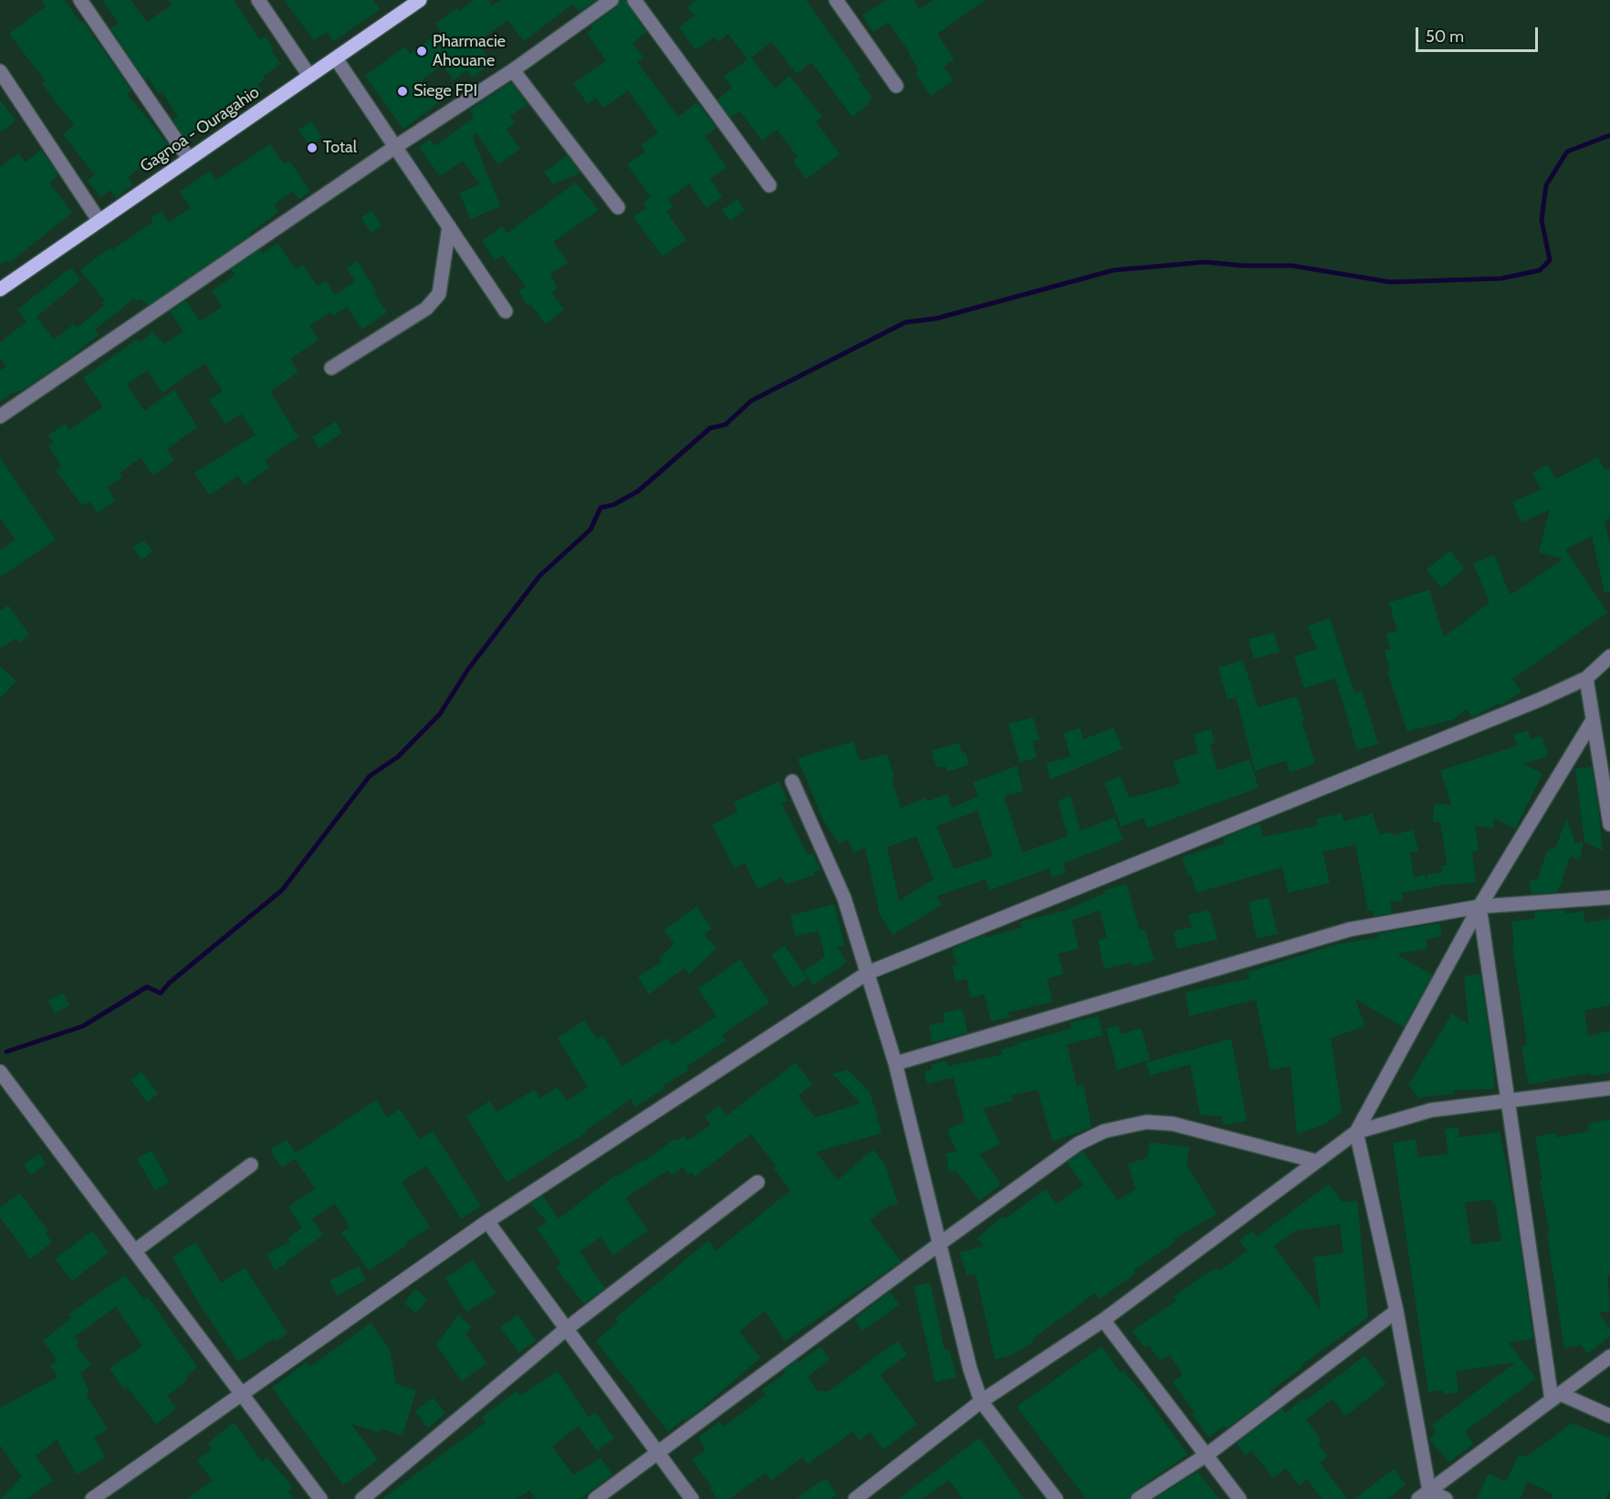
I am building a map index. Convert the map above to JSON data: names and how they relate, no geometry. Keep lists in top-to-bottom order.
{
  "streets": {
    "main road": ["Gagnoa - Ouragahio"]
  },
  "places": ["Pharmacie Ahouane", "Siege FPI", "Total"],
  "scale_bar": "50 m"
}
